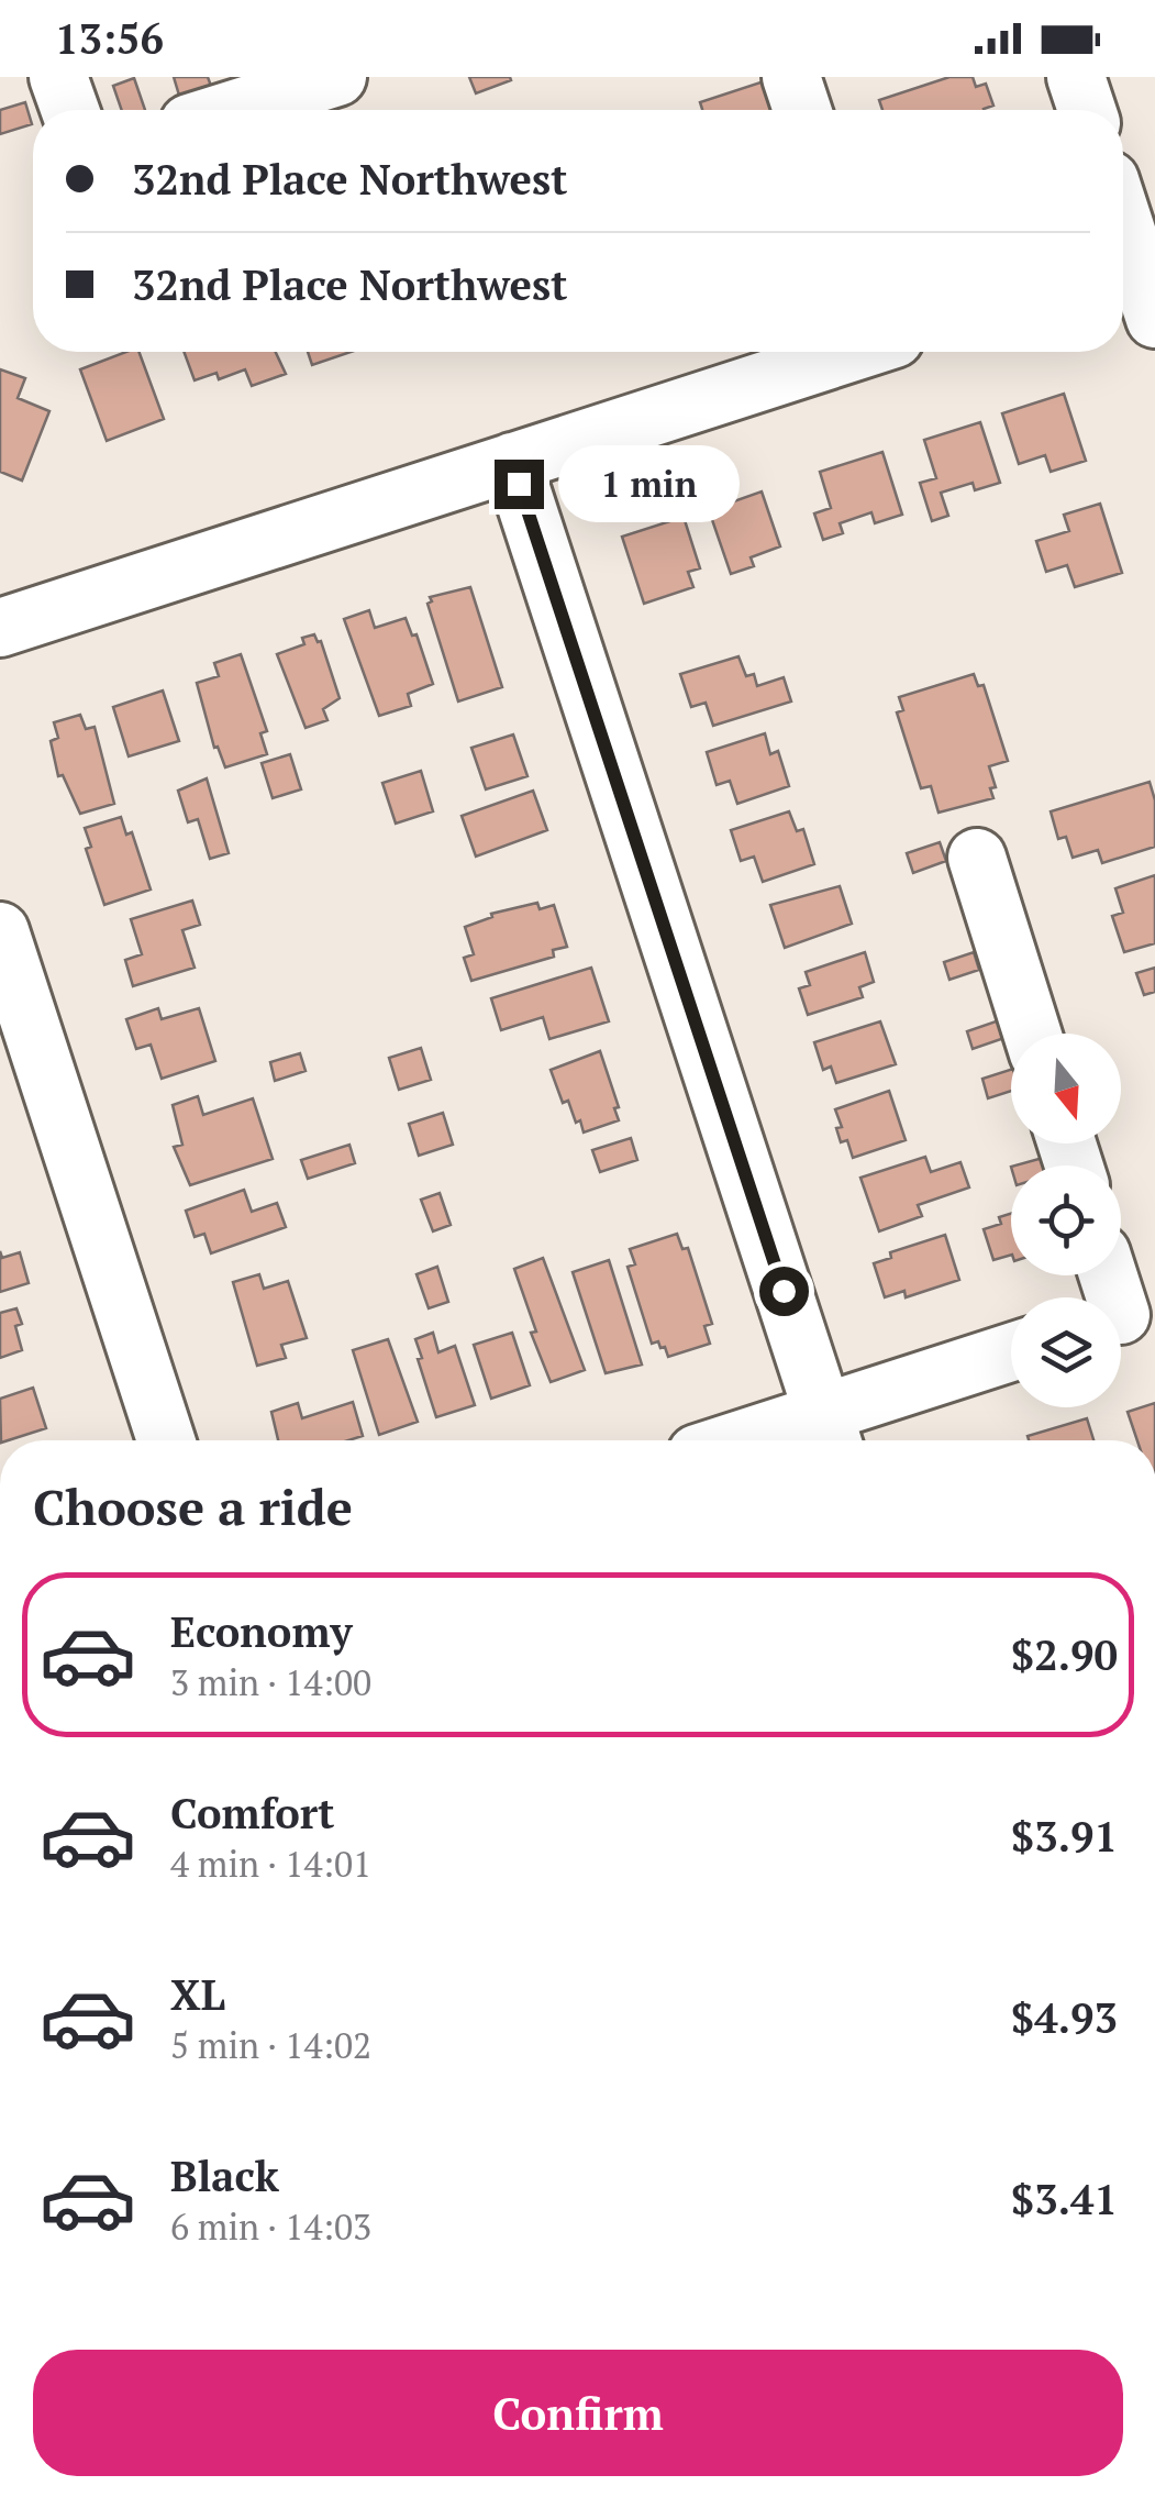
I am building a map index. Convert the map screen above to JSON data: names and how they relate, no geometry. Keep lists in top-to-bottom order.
{
  "north": "bottom",
  "page": {
    "status": "13:56",
    "banner": ["32nd Place Northwest", "32nd Place Northwest"],
    "bubble": "1 min",
    "heading": "Choose a ride",
    "list": [
      {
        "name": "Economy",
        "note": "3 min · 14:00",
        "value": "$2.90"
      },
      {
        "name": "Comfort",
        "note": "4 min · 14:01",
        "value": "$3.91"
      },
      {
        "name": "XL",
        "note": "5 min · 14:02",
        "value": "$4.93"
      },
      {
        "name": "Black",
        "note": "6 min · 14:03",
        "value": "$3.41"
      }
    ],
    "buttons": "Confirm"
  }
}
